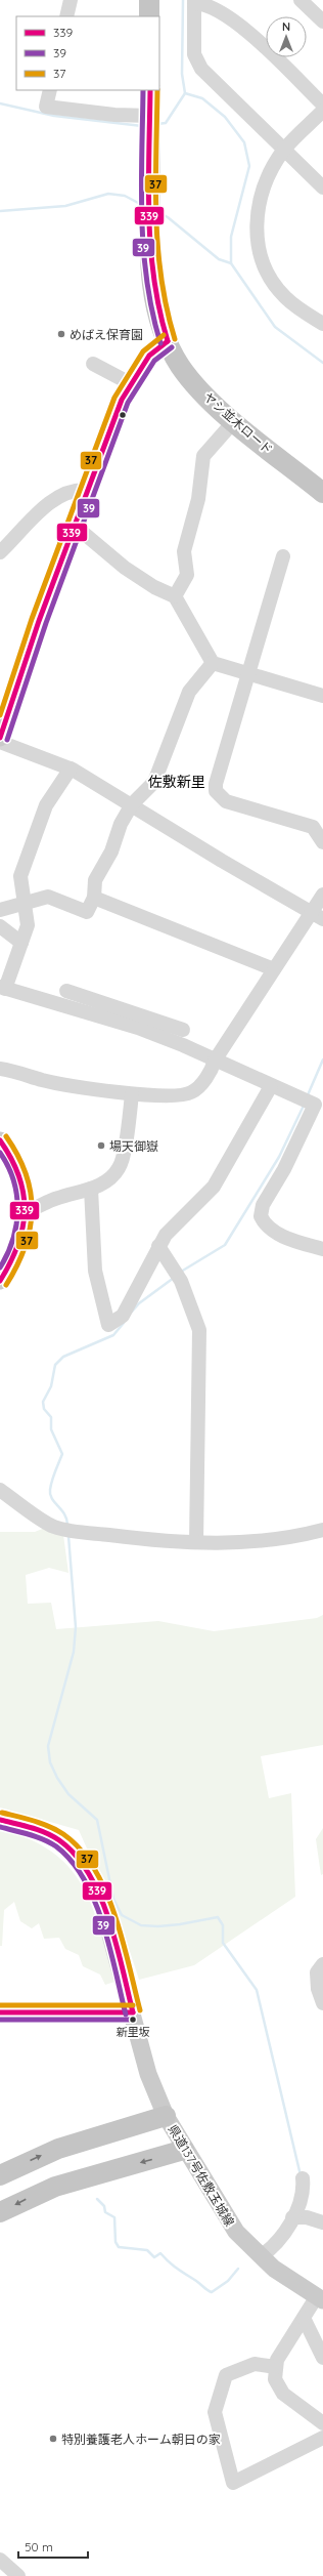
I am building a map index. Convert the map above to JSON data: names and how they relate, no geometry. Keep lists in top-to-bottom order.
{
  "streets": {
    "highway": ["ヤシ並木ロード"],
    "main road": ["県道137号佐敷玉城線"]
  },
  "districts": ["佐敷新里"],
  "places": [
    "めばえ保育園",
    "場天御嶽",
    "新里坂",
    "特別養護老人ホーム朝日の家"
  ],
  "lines": ["transit line 339", "transit line 39", "transit line 37"],
  "legend": ["339", "39", "37"],
  "scale_bar": "50 m",
  "north": "top"
}
